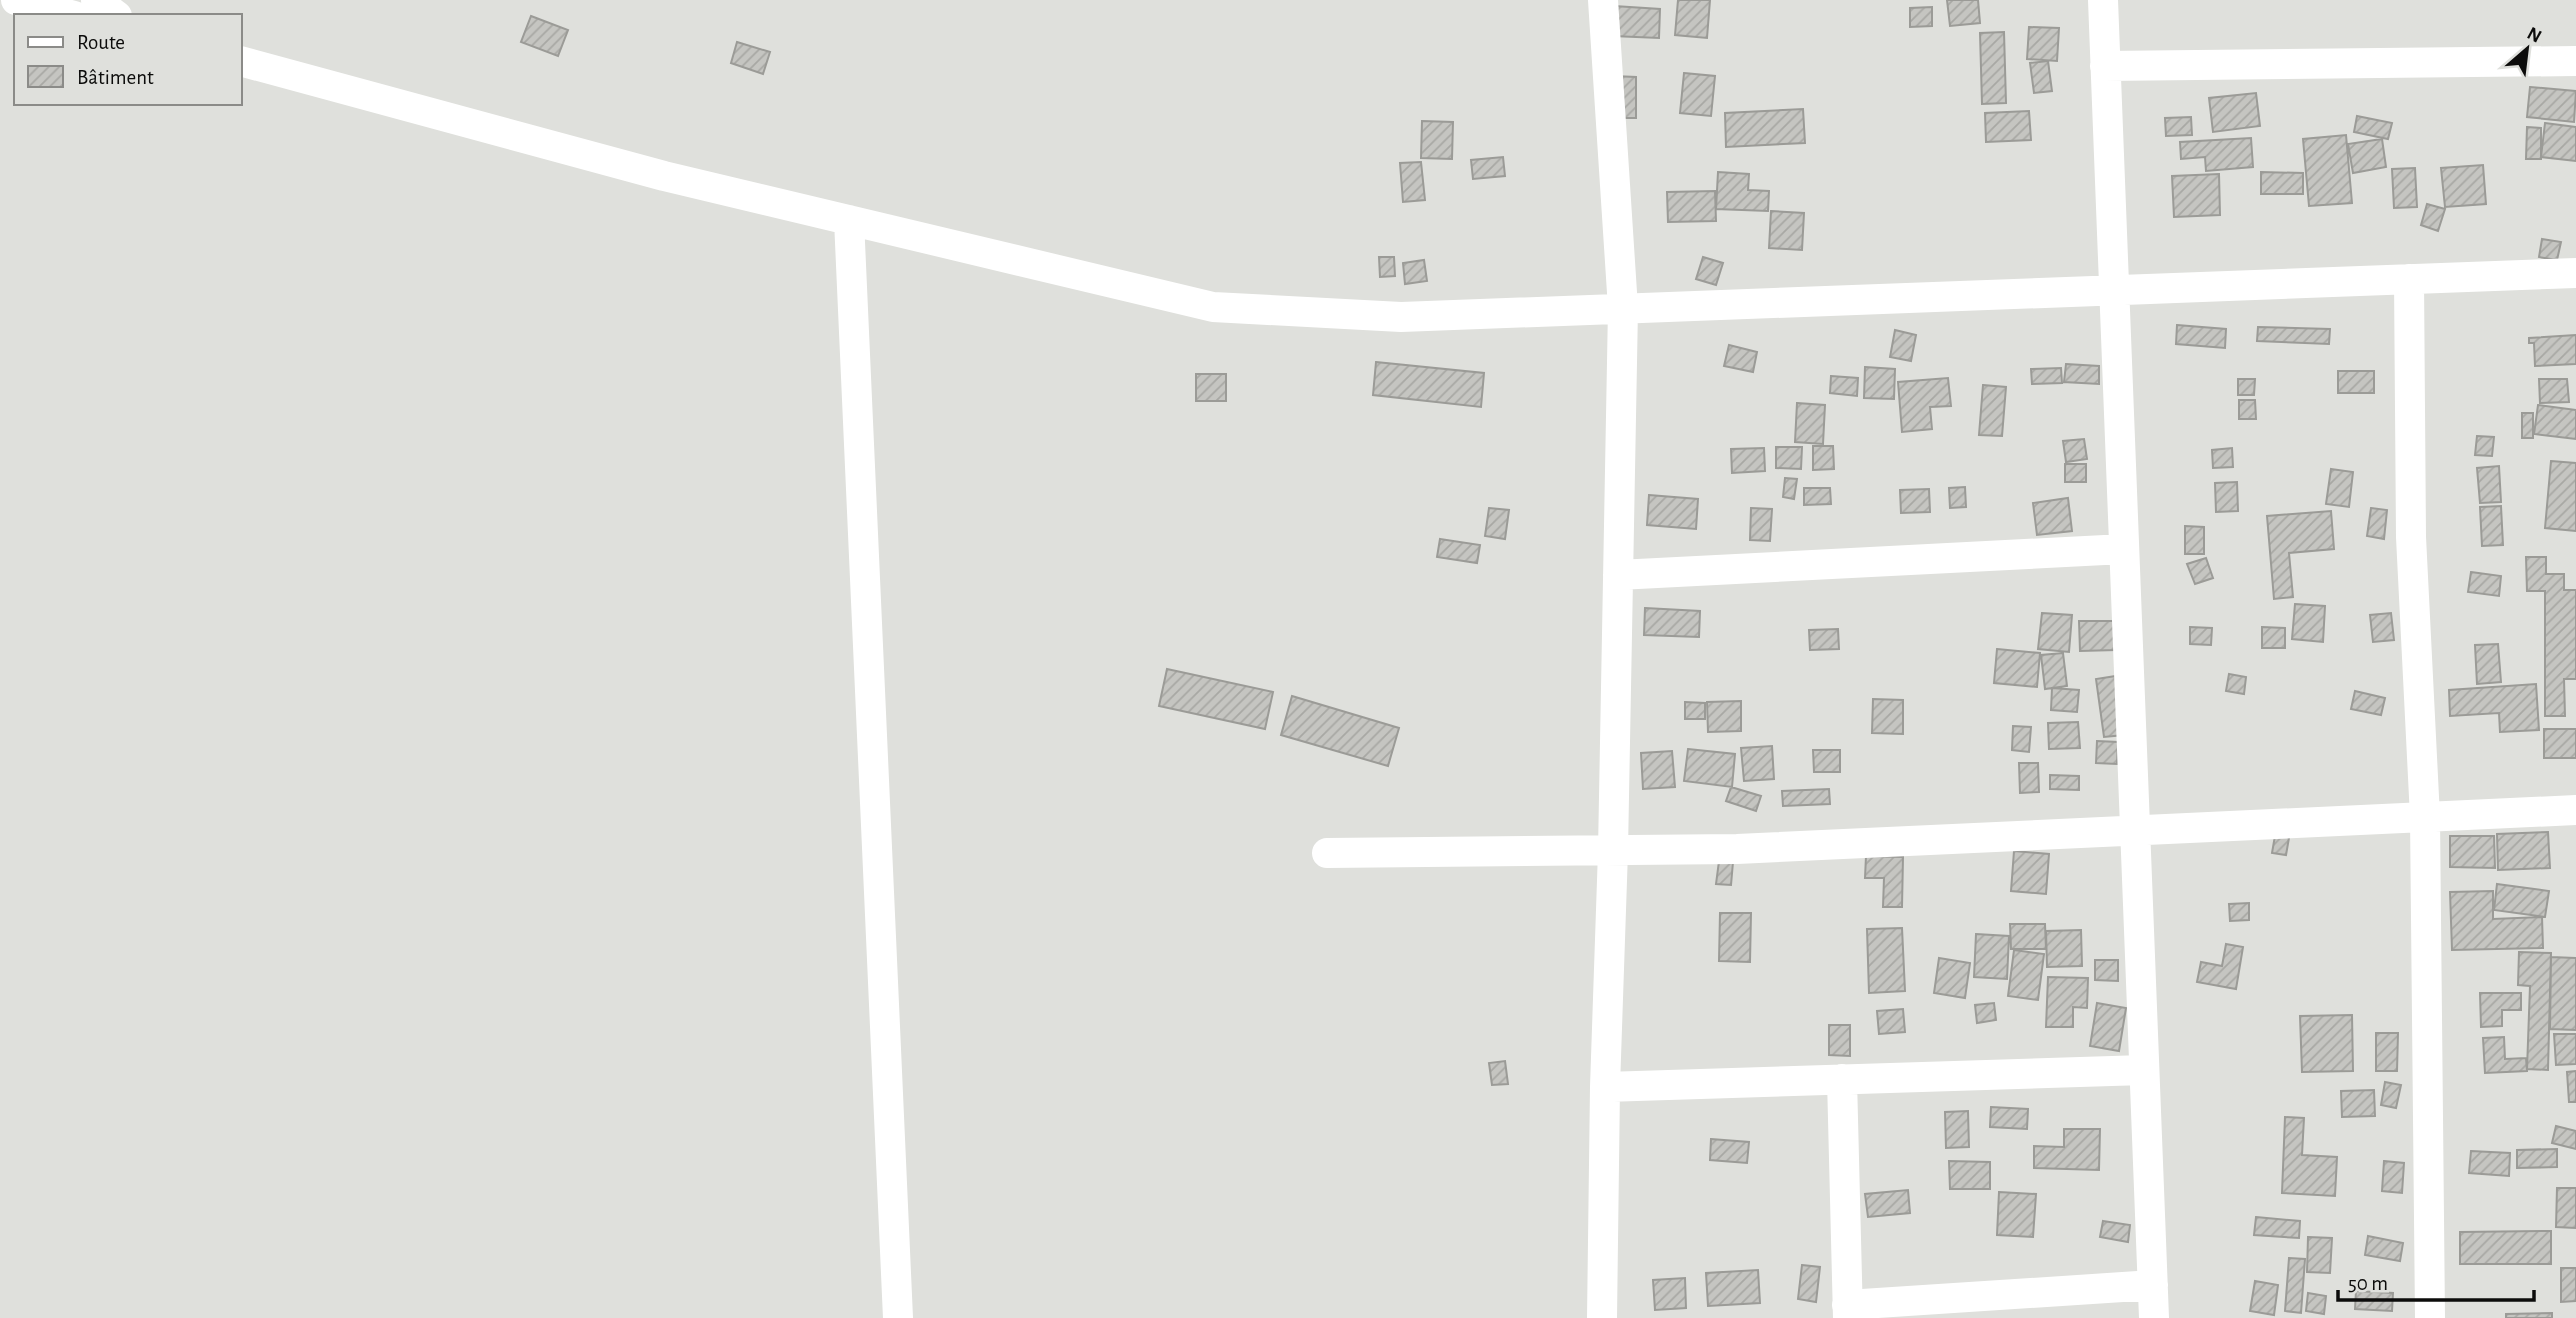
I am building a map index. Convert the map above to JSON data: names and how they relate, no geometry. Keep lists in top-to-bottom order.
{
  "legend": ["Route", "Bâtiment"],
  "scale_bar": "50 m",
  "north": "top right"
}
